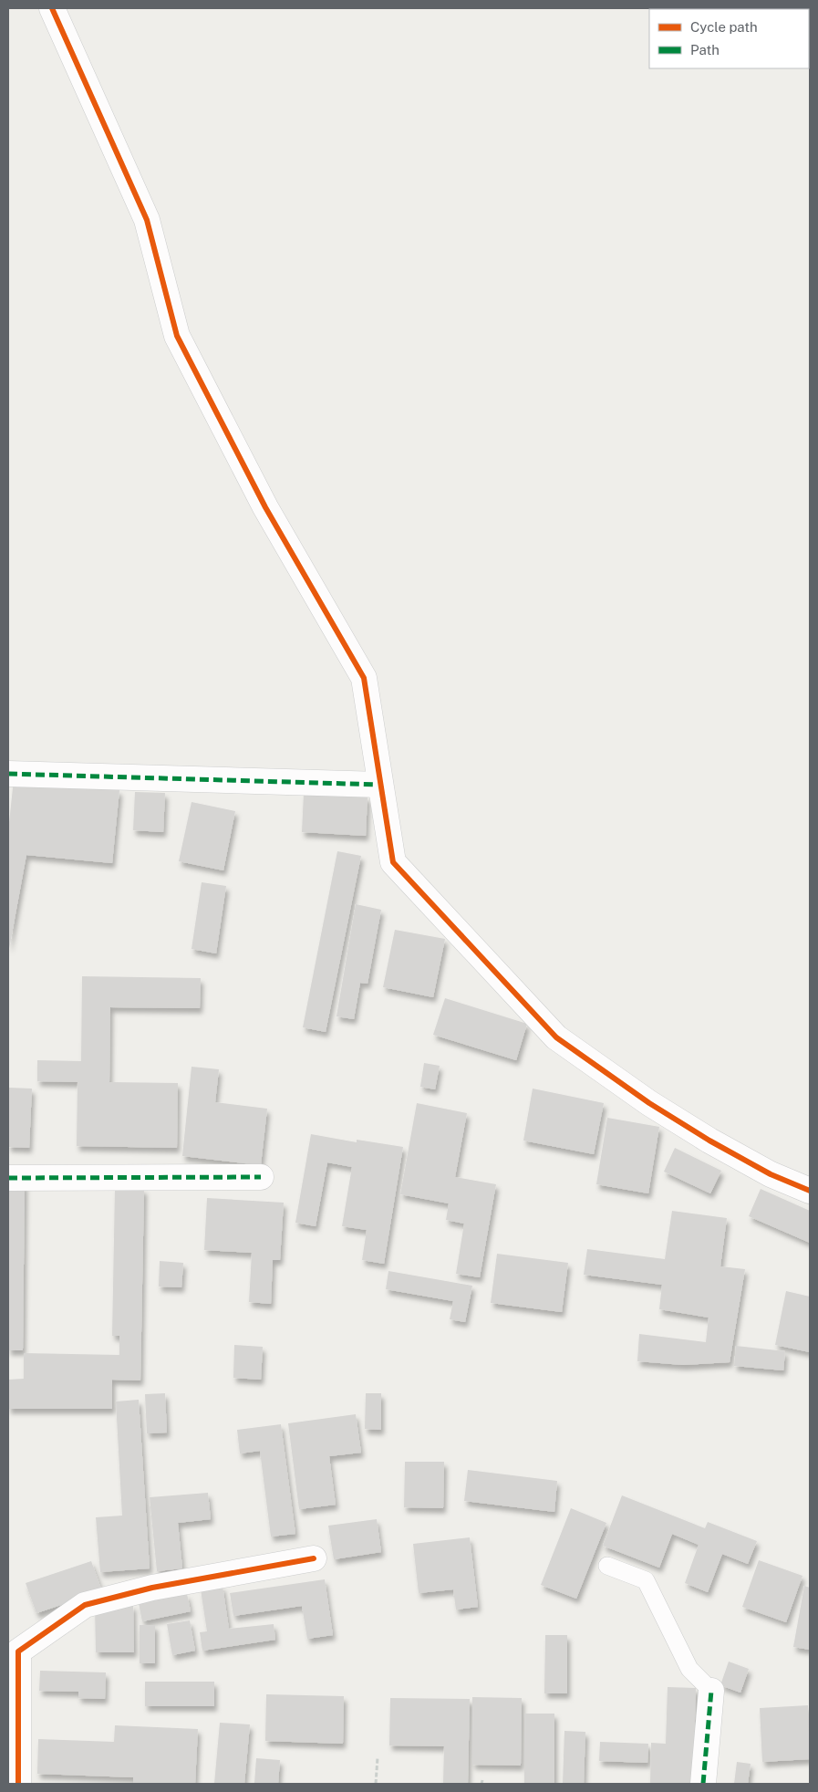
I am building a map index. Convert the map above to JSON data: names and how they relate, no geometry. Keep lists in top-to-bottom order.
{
  "legend": ["Cycle path", "Path"]
}
